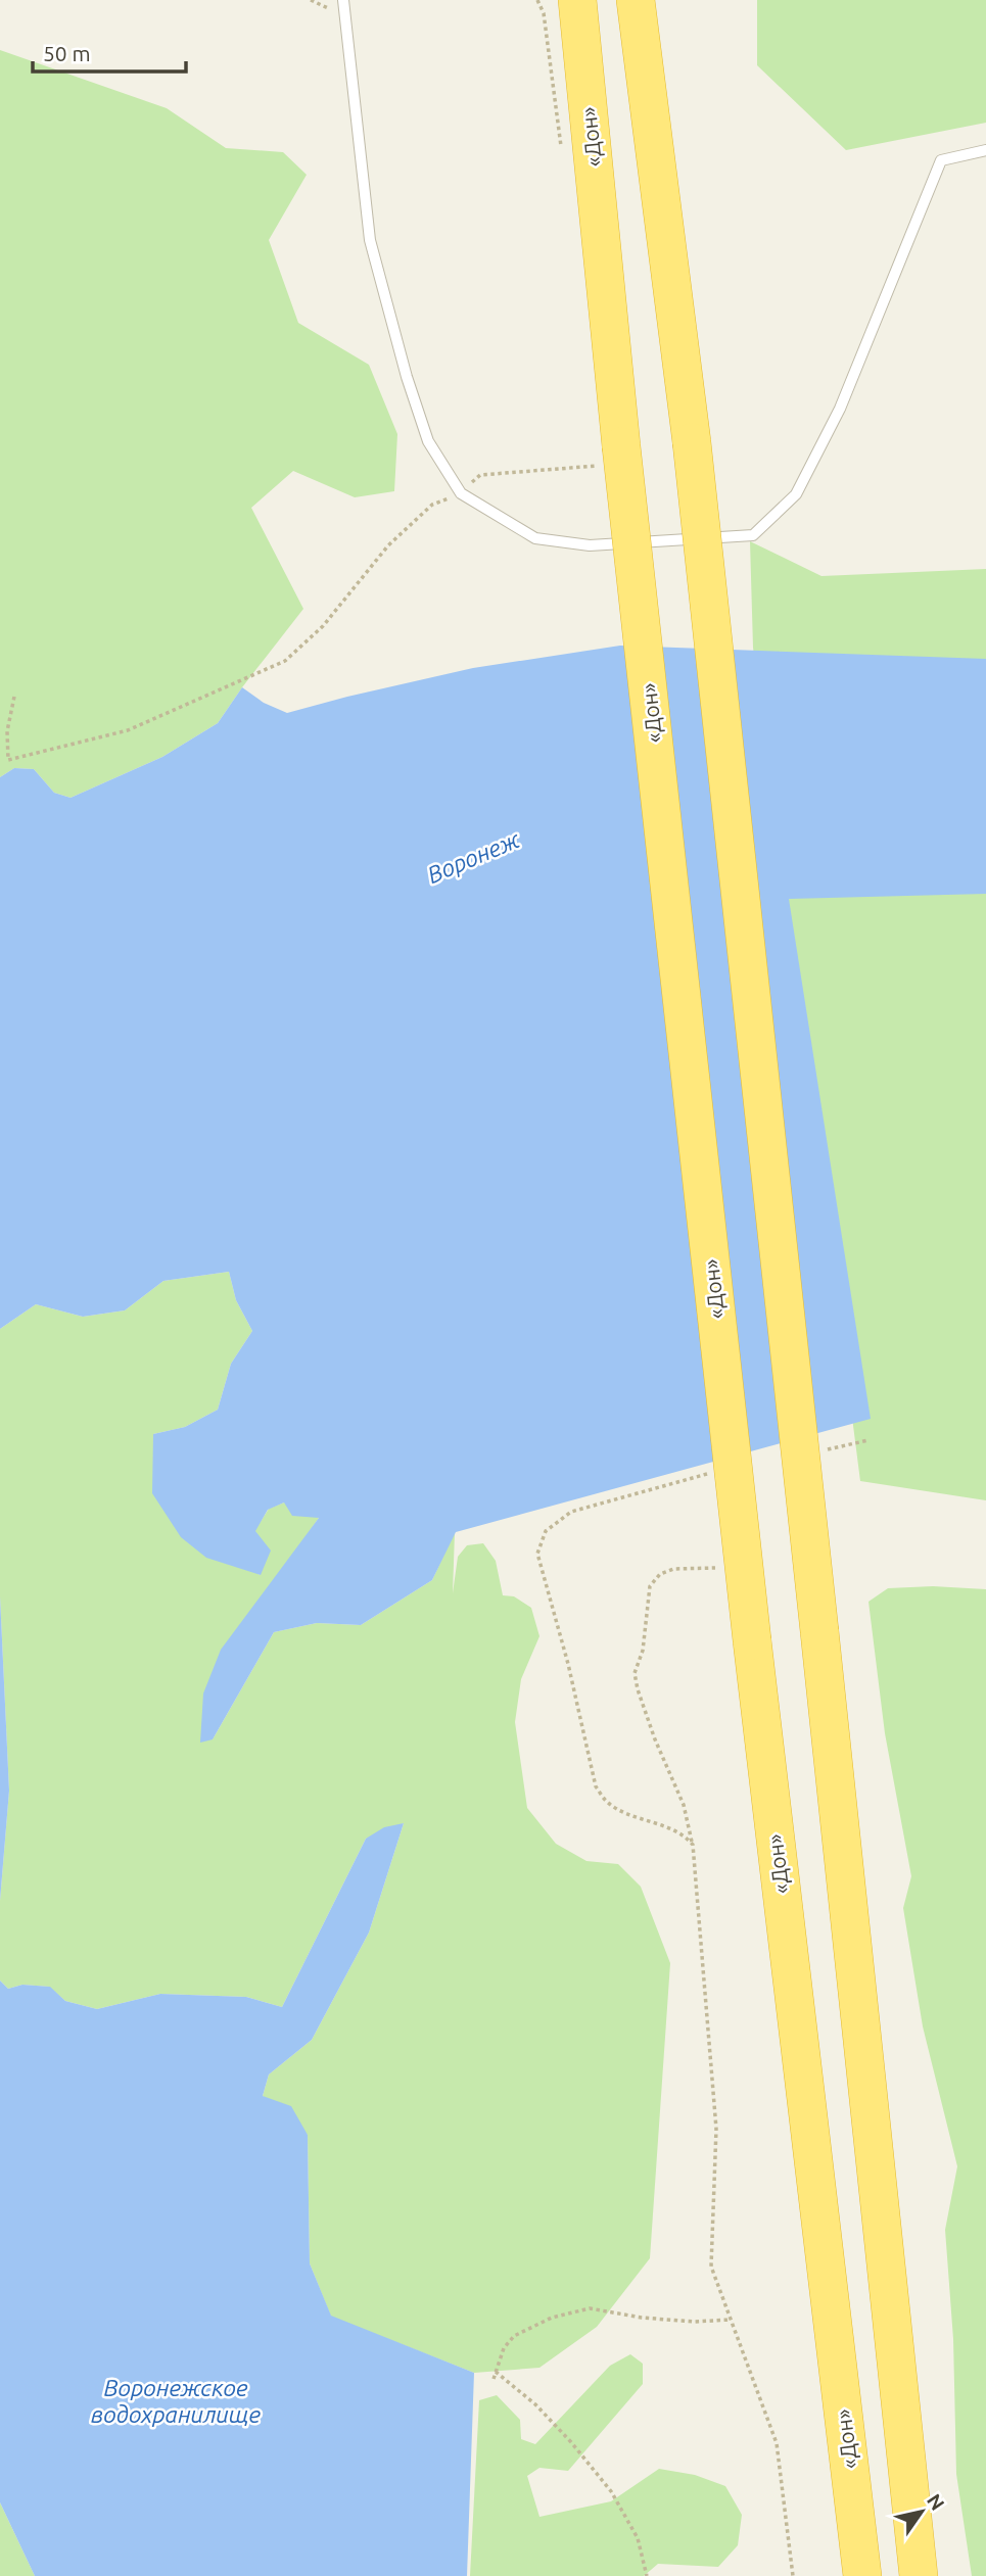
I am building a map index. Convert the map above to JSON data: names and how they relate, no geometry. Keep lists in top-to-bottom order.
{
  "streets": {
    "highway": ["«Дон»"]
  },
  "water": ["Воронеж", "Воронежское водохранилище"],
  "scale_bar": "50 m",
  "north": "top right"
}
